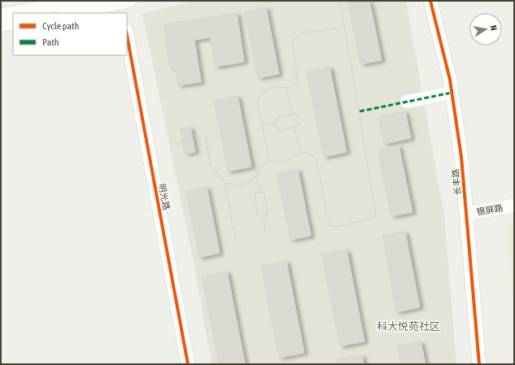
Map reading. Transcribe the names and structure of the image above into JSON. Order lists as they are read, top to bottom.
{
  "streets": {
    "street": ["长丰路", "明光路", "银屏路"]
  },
  "crossings": [
    ["长丰路", "银屏路"]
  ],
  "districts": ["科大悦苑社区"],
  "legend": ["Cycle path", "Path"],
  "north": "right"
}
